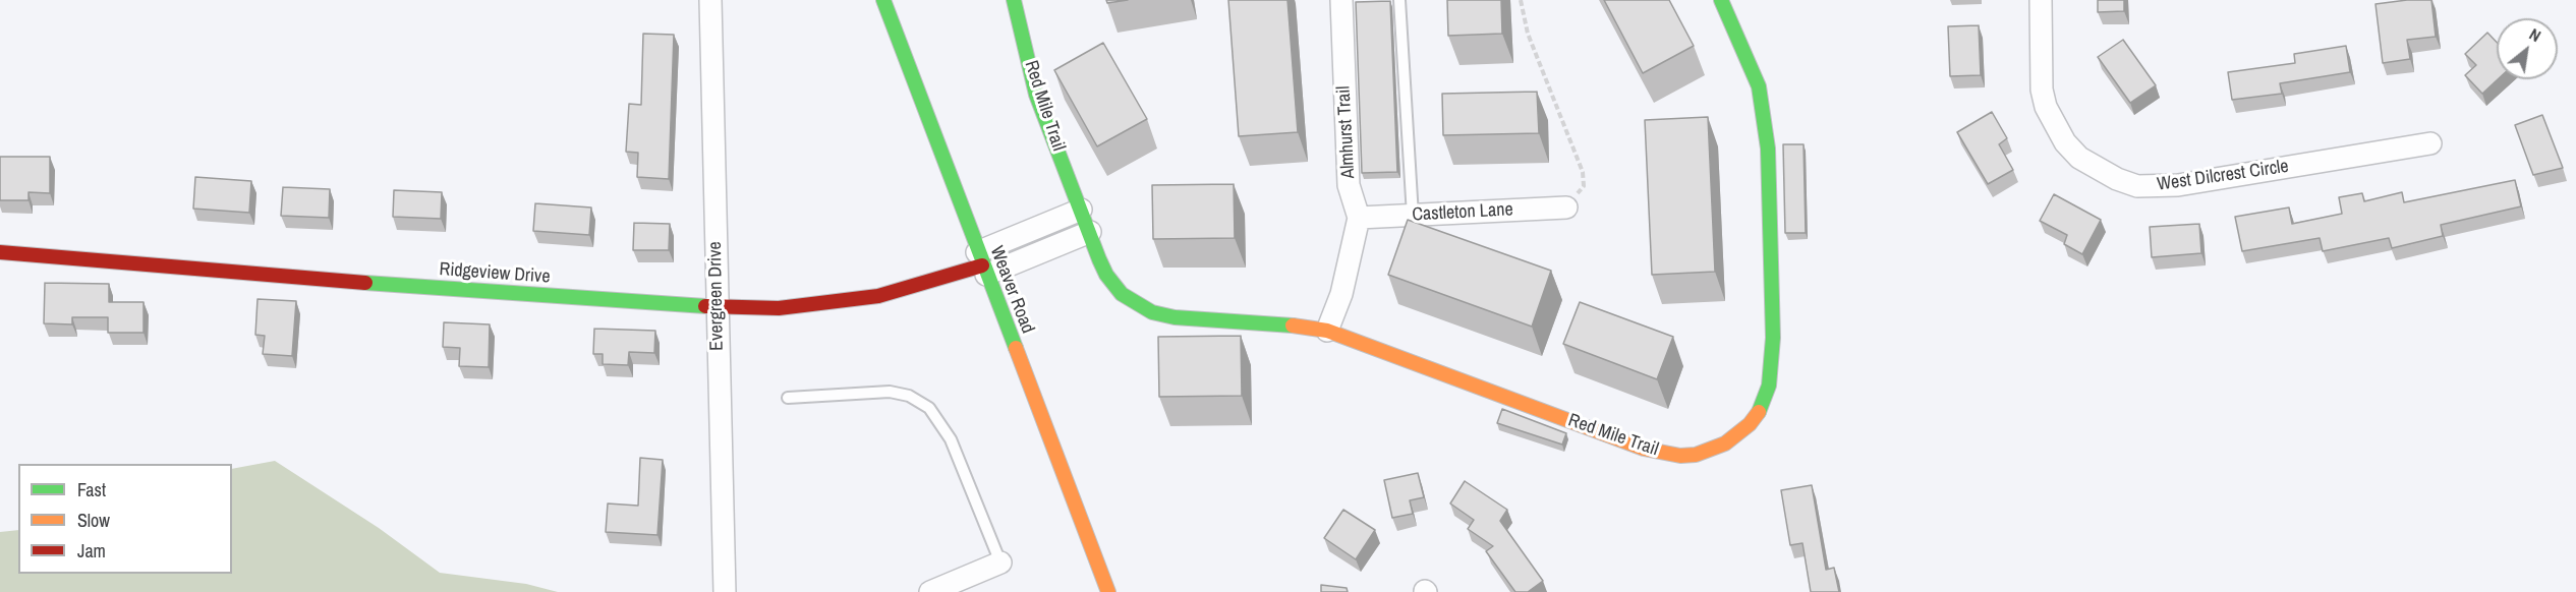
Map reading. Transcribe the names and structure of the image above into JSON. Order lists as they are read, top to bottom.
{
  "streets": {
    "street": [
      "Red Mile Trail",
      "Almhurst Trail",
      "West Dilcrest Circle",
      "Castleton Lane",
      "Ridgeview Drive",
      "Weaver Road",
      "Evergreen Drive"
    ]
  },
  "crossings": [
    ["Almhurst Trail", "Castleton Lane"],
    ["Ridgeview Drive", "Weaver Road"],
    ["Ridgeview Drive", "Evergreen Drive"]
  ],
  "legend": ["Fast", "Slow", "Jam"],
  "north": "top right"
}
